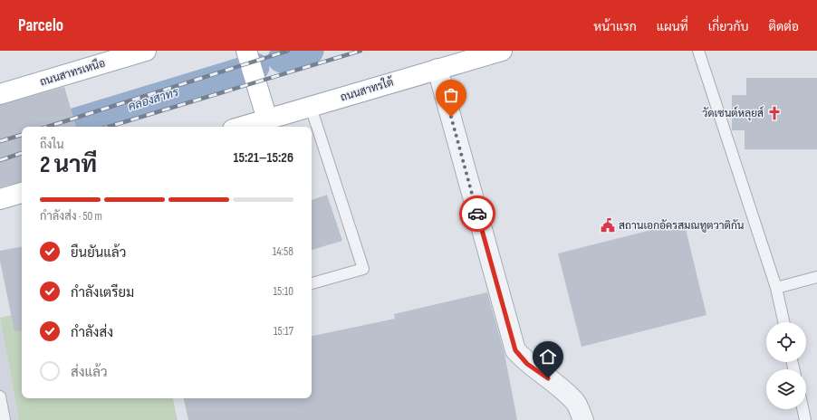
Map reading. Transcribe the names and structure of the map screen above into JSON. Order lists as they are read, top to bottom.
{
  "streets": {
    "main road": ["ถนนสาทรเหนือ", "ถนนสาทรใต้"]
  },
  "water": ["คลองสาทร"],
  "places": {
    "church": ["วัดเซนต์หลุยส์"],
    "public building": ["สถานเอกอัครสมณทูตวาติกัน"]
  },
  "page": {
    "header": "Parcelo",
    "nav": [
      "หน้าแรก",
      "แผนที่",
      "เกี่ยวกับ",
      "ติดต่อ"
    ],
    "heading": ["2 นาที", "ถึงใน", "15:21–15:26"],
    "bar": "กำลังส่ง · 50 m",
    "list": [
      ["ยืนยันแล้ว", "14:58"],
      ["กำลังเตรียม", "15:10"],
      ["กำลังส่ง", "15:17"],
      "ส่งแล้ว"
    ]
  }
}
